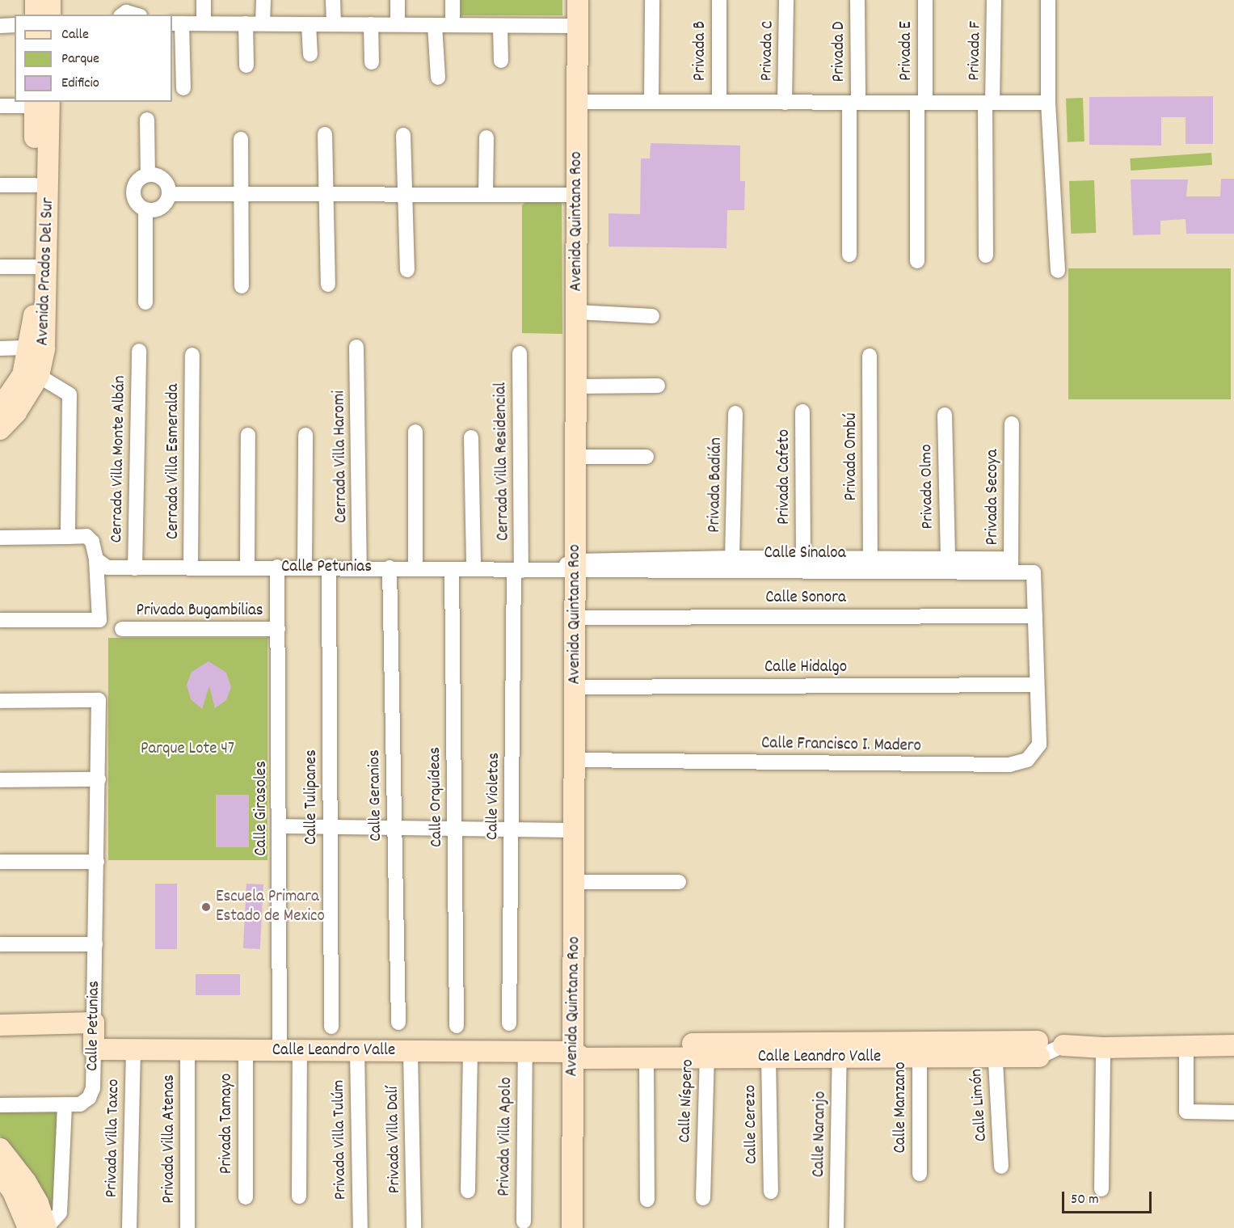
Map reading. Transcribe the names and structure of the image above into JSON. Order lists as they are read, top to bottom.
{
  "streets": {
    "main road": [
      "Avenida Quintana Roo",
      "Avenida Prados Del Sur",
      "Calle Petunias",
      "Calle Leandro Valle"
    ],
    "street": [
      "Privada B",
      "Privada C",
      "Privada E",
      "Privada F",
      "Privada D",
      "Cerrada Villa Haromi",
      "Privada Ombú",
      "Cerrada Villa Monte Albán",
      "Cerrada Villa Esmeralda",
      "Cerrada Villa Residencial",
      "Privada Cafeto",
      "Privada Badián",
      "Privada Olmo",
      "Privada Secoya",
      "Calle Sinaloa",
      "Calle Sonora",
      "Privada Bugambilias",
      "Calle Hidalgo",
      "Calle Francisco I. Madero",
      "Calle Geranios",
      "Calle Violetas",
      "Calle Tulipanes",
      "Calle Orquídeas",
      "Calle Girasoles",
      "Calle Níspero",
      "Calle Limón",
      "Calle Manzano",
      "Privada Tamayo",
      "Calle Cerezo",
      "Calle Naranjo",
      "Privada Villa Apolo",
      "Privada Villa Taxco",
      "Privada Villa Atenas",
      "Privada Villa Tulúm",
      "Privada Villa Dalí"
    ]
  },
  "crossings": [
    ["Avenida Quintana Roo", "Calle Sinaloa"],
    ["Avenida Quintana Roo", "Calle Petunias"],
    ["Avenida Quintana Roo", "Calle Sonora"],
    ["Avenida Quintana Roo", "Calle Hidalgo"],
    ["Avenida Quintana Roo", "Calle Francisco I. Madero"],
    ["Avenida Quintana Roo", "Calle Leandro Valle"],
    ["Cerrada Villa Haromi", "Calle Petunias"],
    ["Privada Ombú", "Calle Sinaloa"],
    ["Cerrada Villa Monte Albán", "Calle Petunias"],
    ["Cerrada Villa Esmeralda", "Calle Petunias"],
    ["Cerrada Villa Residencial", "Calle Petunias"],
    ["Cerrada Villa Residencial", "Calle Violetas"],
    ["Privada Cafeto", "Calle Sinaloa"],
    ["Privada Badián", "Calle Sinaloa"],
    ["Privada Olmo", "Calle Sinaloa"],
    ["Privada Secoya", "Calle Sinaloa"],
    ["Calle Sinaloa", "Calle Petunias"],
    ["Calle Sinaloa", "Calle Francisco I. Madero"],
    ["Calle Petunias", "Calle Geranios"],
    ["Calle Petunias", "Calle Violetas"],
    ["Calle Petunias", "Calle Tulipanes"],
    ["Calle Petunias", "Calle Orquídeas"],
    ["Calle Petunias", "Calle Girasoles"],
    ["Calle Petunias", "Calle Leandro Valle"],
    ["Calle Sonora", "Calle Francisco I. Madero"],
    ["Privada Bugambilias", "Calle Girasoles"],
    ["Calle Hidalgo", "Calle Francisco I. Madero"],
    ["Calle Girasoles", "Calle Leandro Valle"],
    ["Calle Leandro Valle", "Calle Níspero"],
    ["Calle Leandro Valle", "Calle Limón"],
    ["Calle Leandro Valle", "Calle Manzano"],
    ["Calle Leandro Valle", "Privada Tamayo"],
    ["Calle Leandro Valle", "Calle Cerezo"],
    ["Calle Leandro Valle", "Calle Naranjo"],
    ["Calle Leandro Valle", "Privada Villa Apolo"],
    ["Calle Leandro Valle", "Privada Villa Taxco"],
    ["Calle Leandro Valle", "Privada Villa Atenas"],
    ["Calle Leandro Valle", "Privada Villa Tulúm"],
    ["Calle Leandro Valle", "Privada Villa Dalí"]
  ],
  "parks": ["Parque Lote 47"],
  "places": ["Escuela Primara Estado de Mexico"],
  "legend": ["Calle", "Parque", "Edificio"],
  "scale_bar": "50 m"
}
